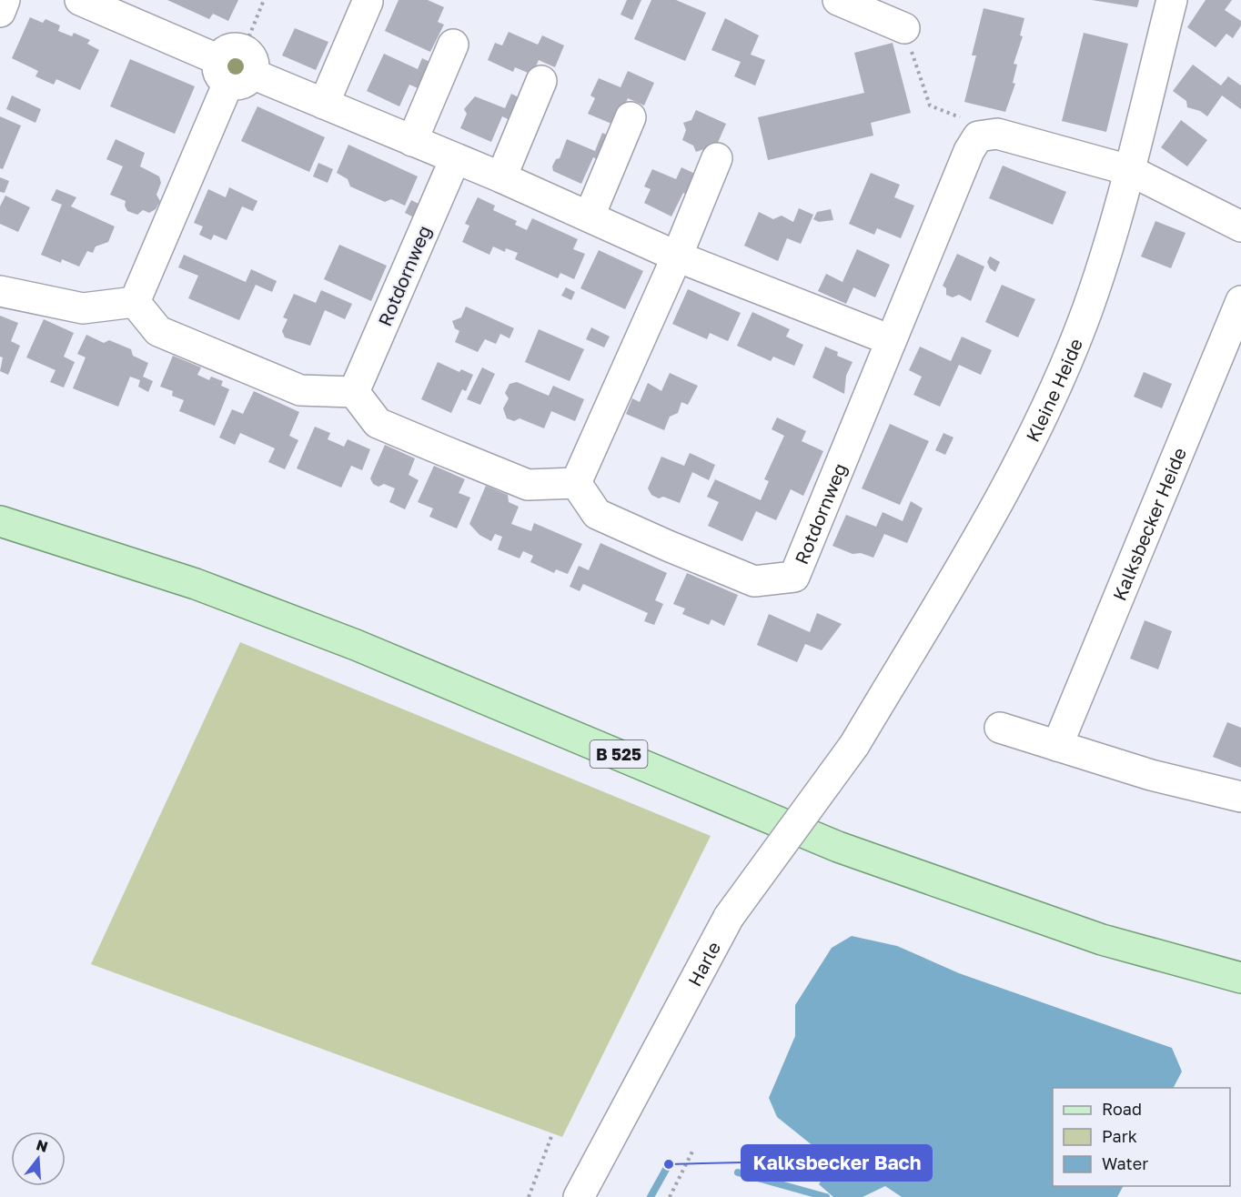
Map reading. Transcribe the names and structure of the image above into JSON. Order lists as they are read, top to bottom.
{
  "streets": {
    "main road": ["B 525"],
    "street": [
      "Rotdornweg",
      "Kleine Heide",
      "Kalksbecker Heide",
      "Harle"
    ]
  },
  "crossings": [
    ["Kleine Heide", "Harle"]
  ],
  "places": ["Kalksbecker Bach"],
  "legend": ["Road", "Park", "Water"],
  "north": "top"
}
